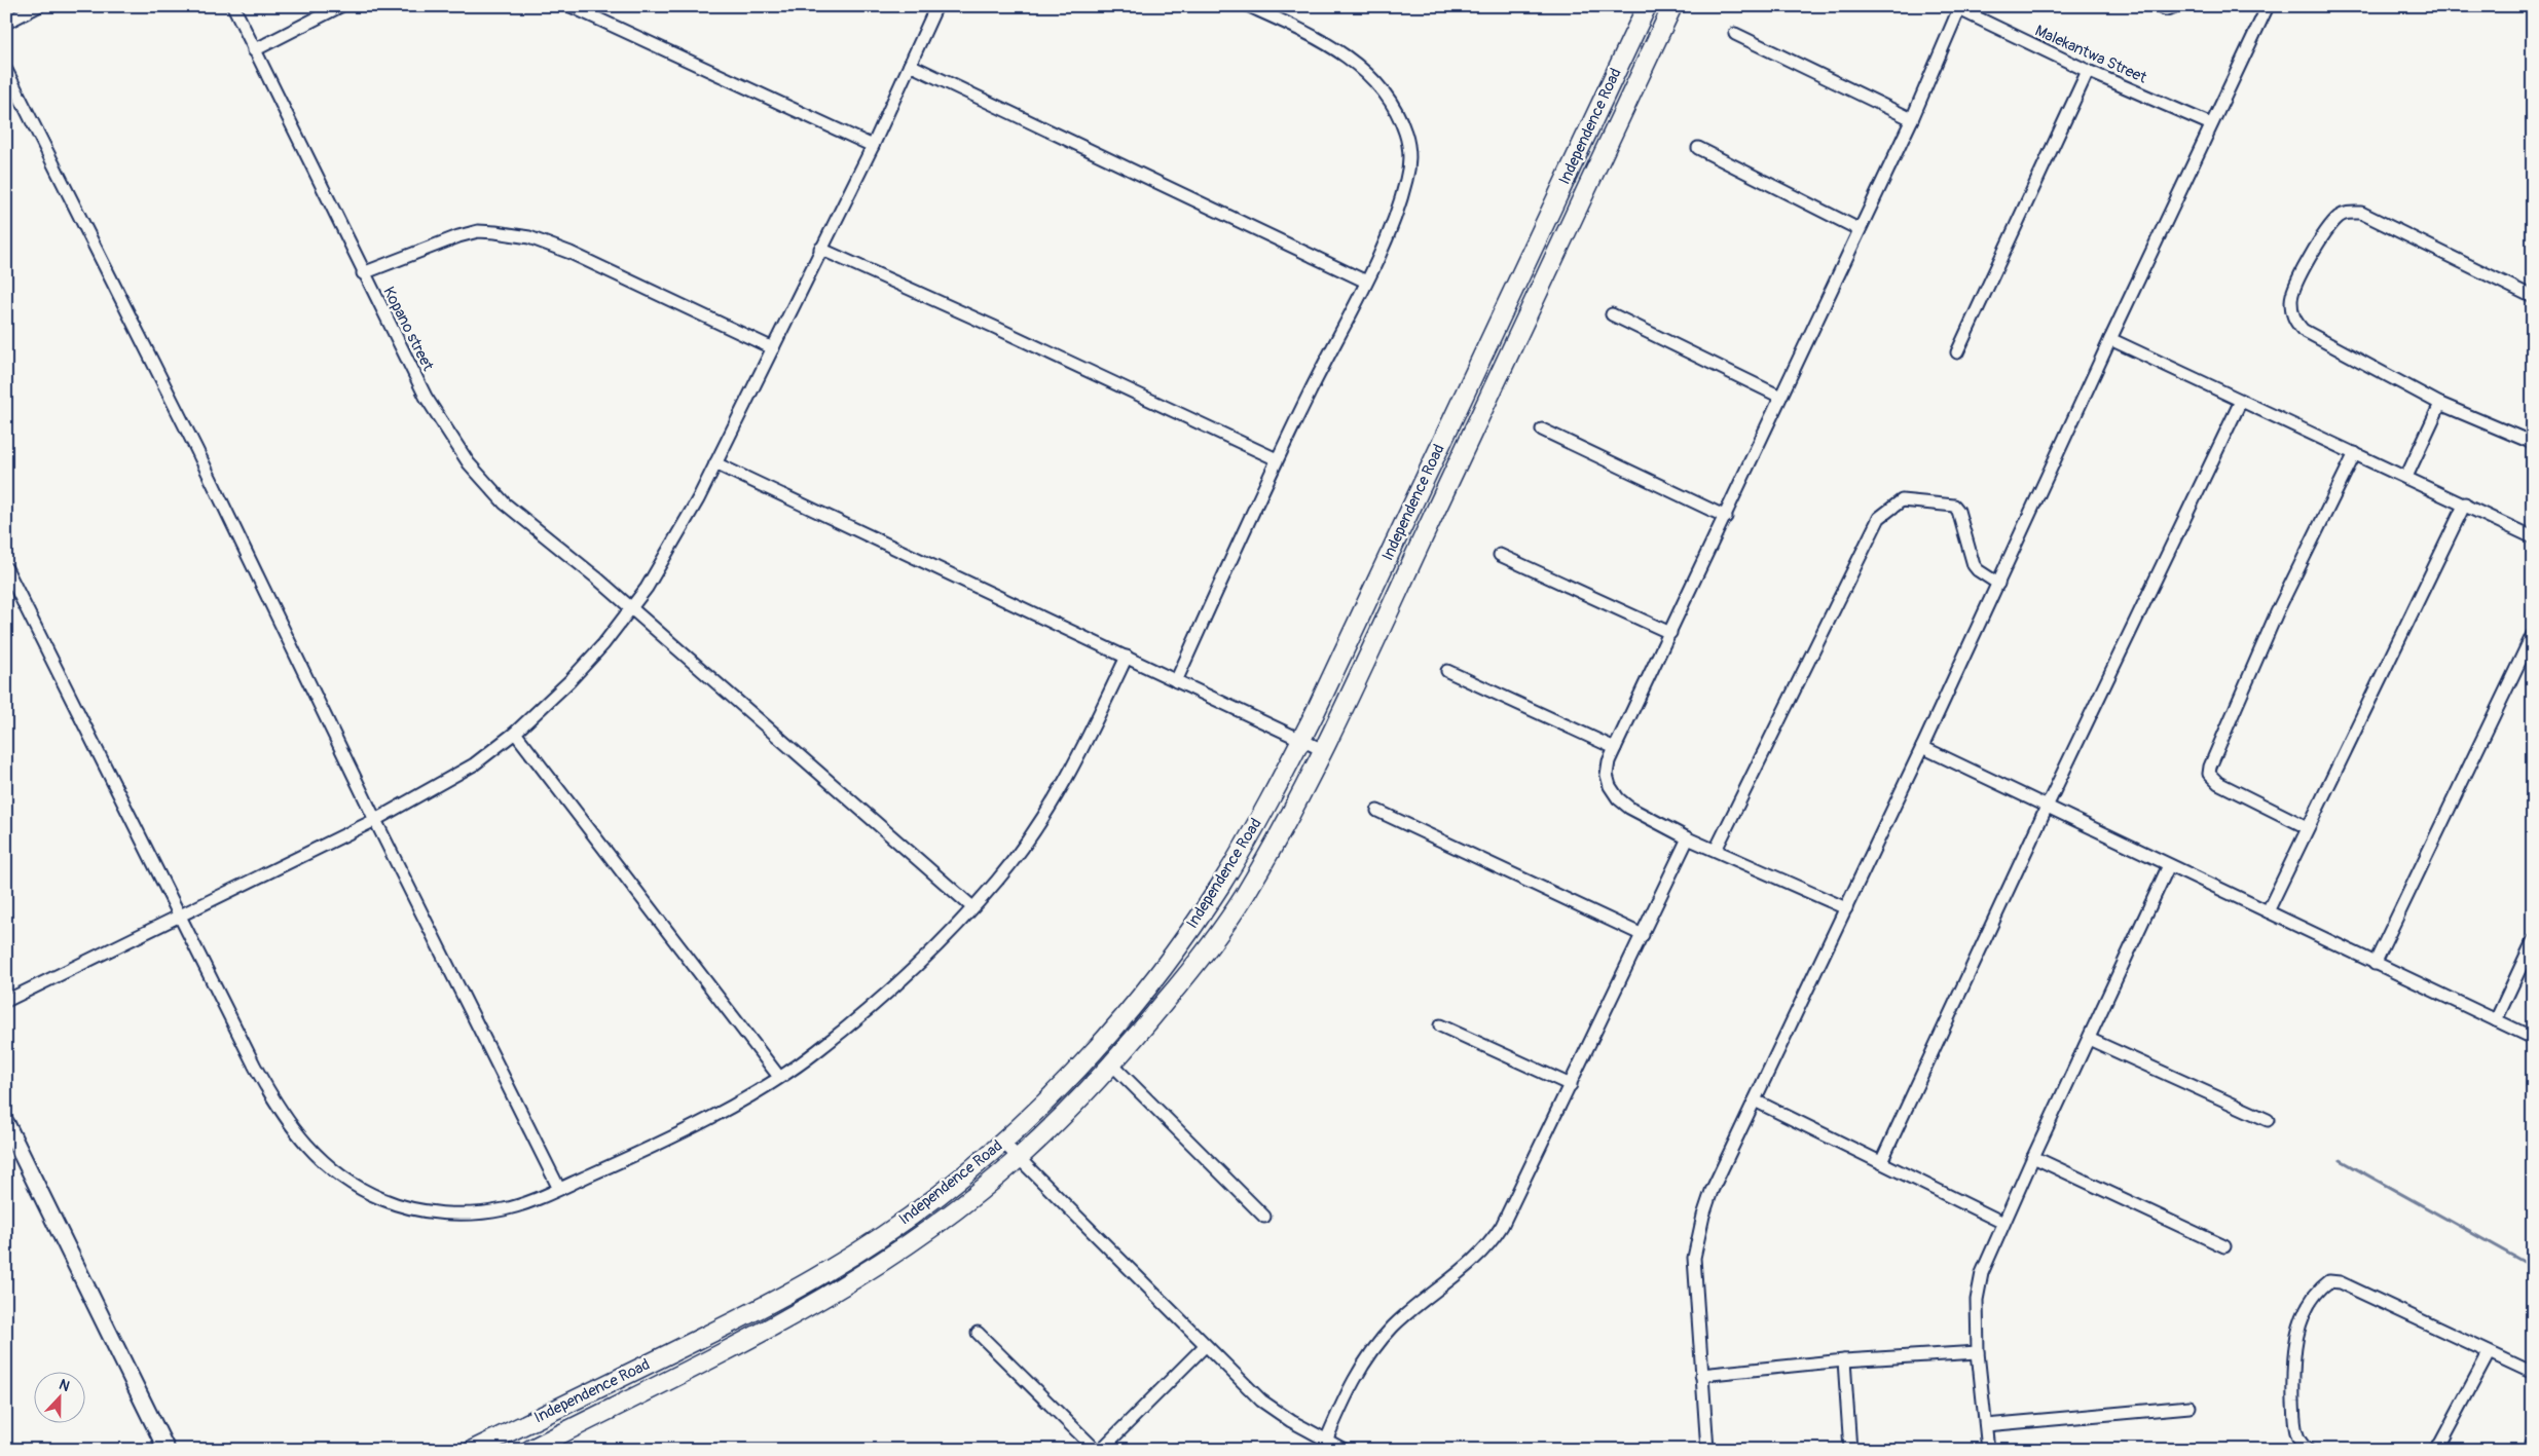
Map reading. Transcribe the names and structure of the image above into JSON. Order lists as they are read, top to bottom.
{
  "streets": {
    "main road": ["Independence Road"],
    "street": ["Malekantwa Street", "Kopano street"]
  },
  "north": "top"
}
